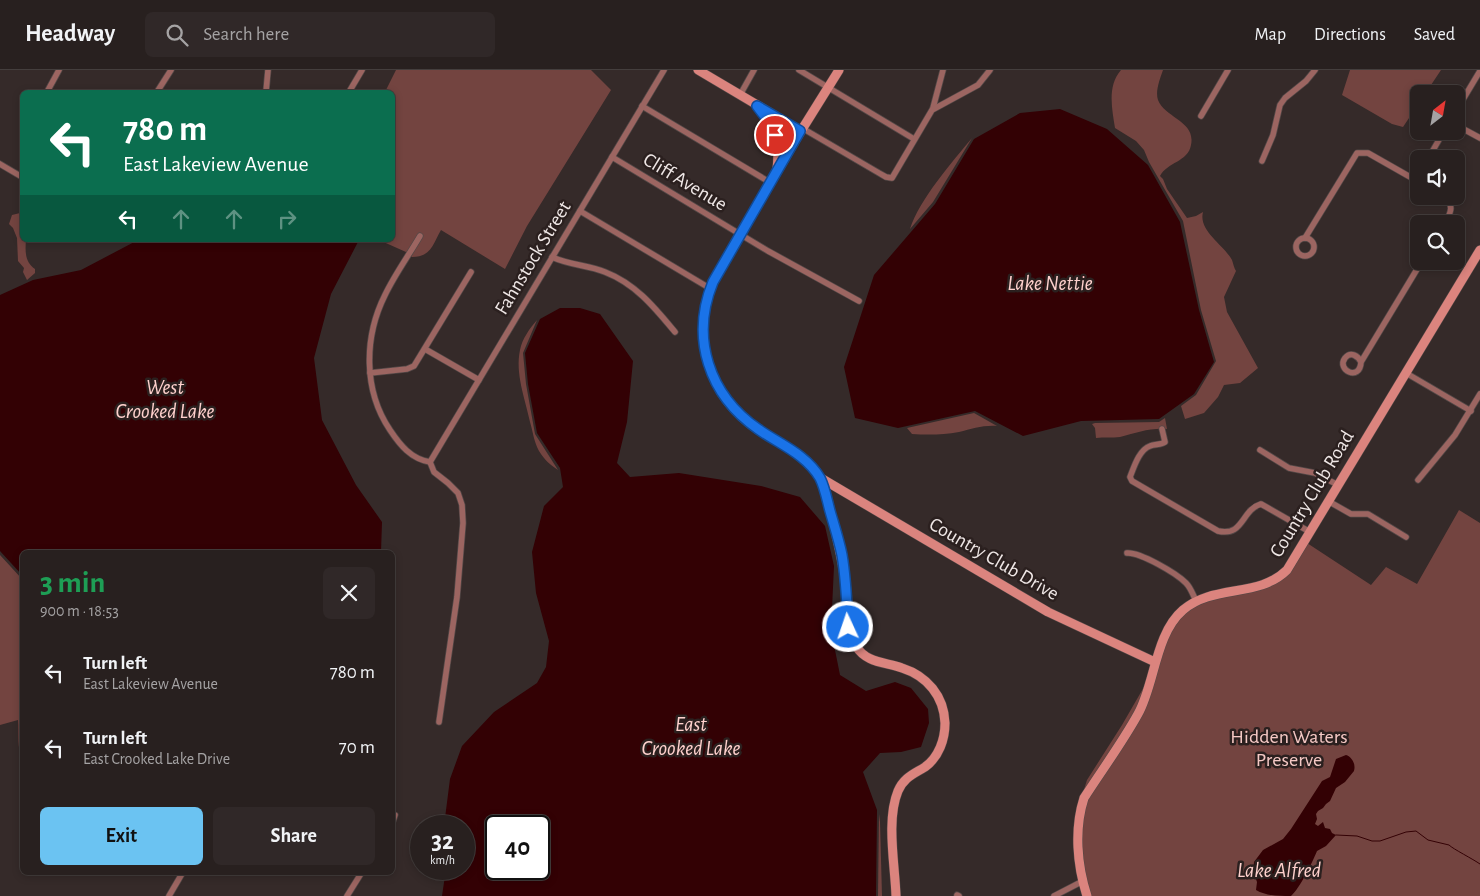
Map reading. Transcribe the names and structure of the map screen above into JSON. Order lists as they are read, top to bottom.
{
  "streets": {
    "street": [
      "Cliff Avenue",
      "Fahnstock Street",
      "Country Club Road",
      "Country Club Drive"
    ]
  },
  "crossings": [
    ["Cliff Avenue", "Fahnstock Street"],
    ["Country Club Road", "Country Club Drive"]
  ],
  "water": [
    "Lake Nettie",
    "West Crooked Lake",
    "East Crooked Lake",
    "Lake Alfred"
  ],
  "parks": ["Hidden Waters Preserve"],
  "north": "top right",
  "page": {
    "header": "Headway",
    "search": "Search here",
    "nav": ["Map", "Directions", "Saved"],
    "turn": ["780 m", "East Lakeview Avenue"],
    "heading": ["3 min", "900 m · 18:53"],
    "list": [
      {
        "name": "Turn left",
        "note": "East Lakeview Avenue",
        "value": "780 m"
      },
      {
        "name": "Turn left",
        "note": "East Crooked Lake Drive",
        "value": "70 m"
      }
    ],
    "buttons": ["Exit", "Share"],
    "speed": "32 km/h",
    "limit": "40"
  }
}
